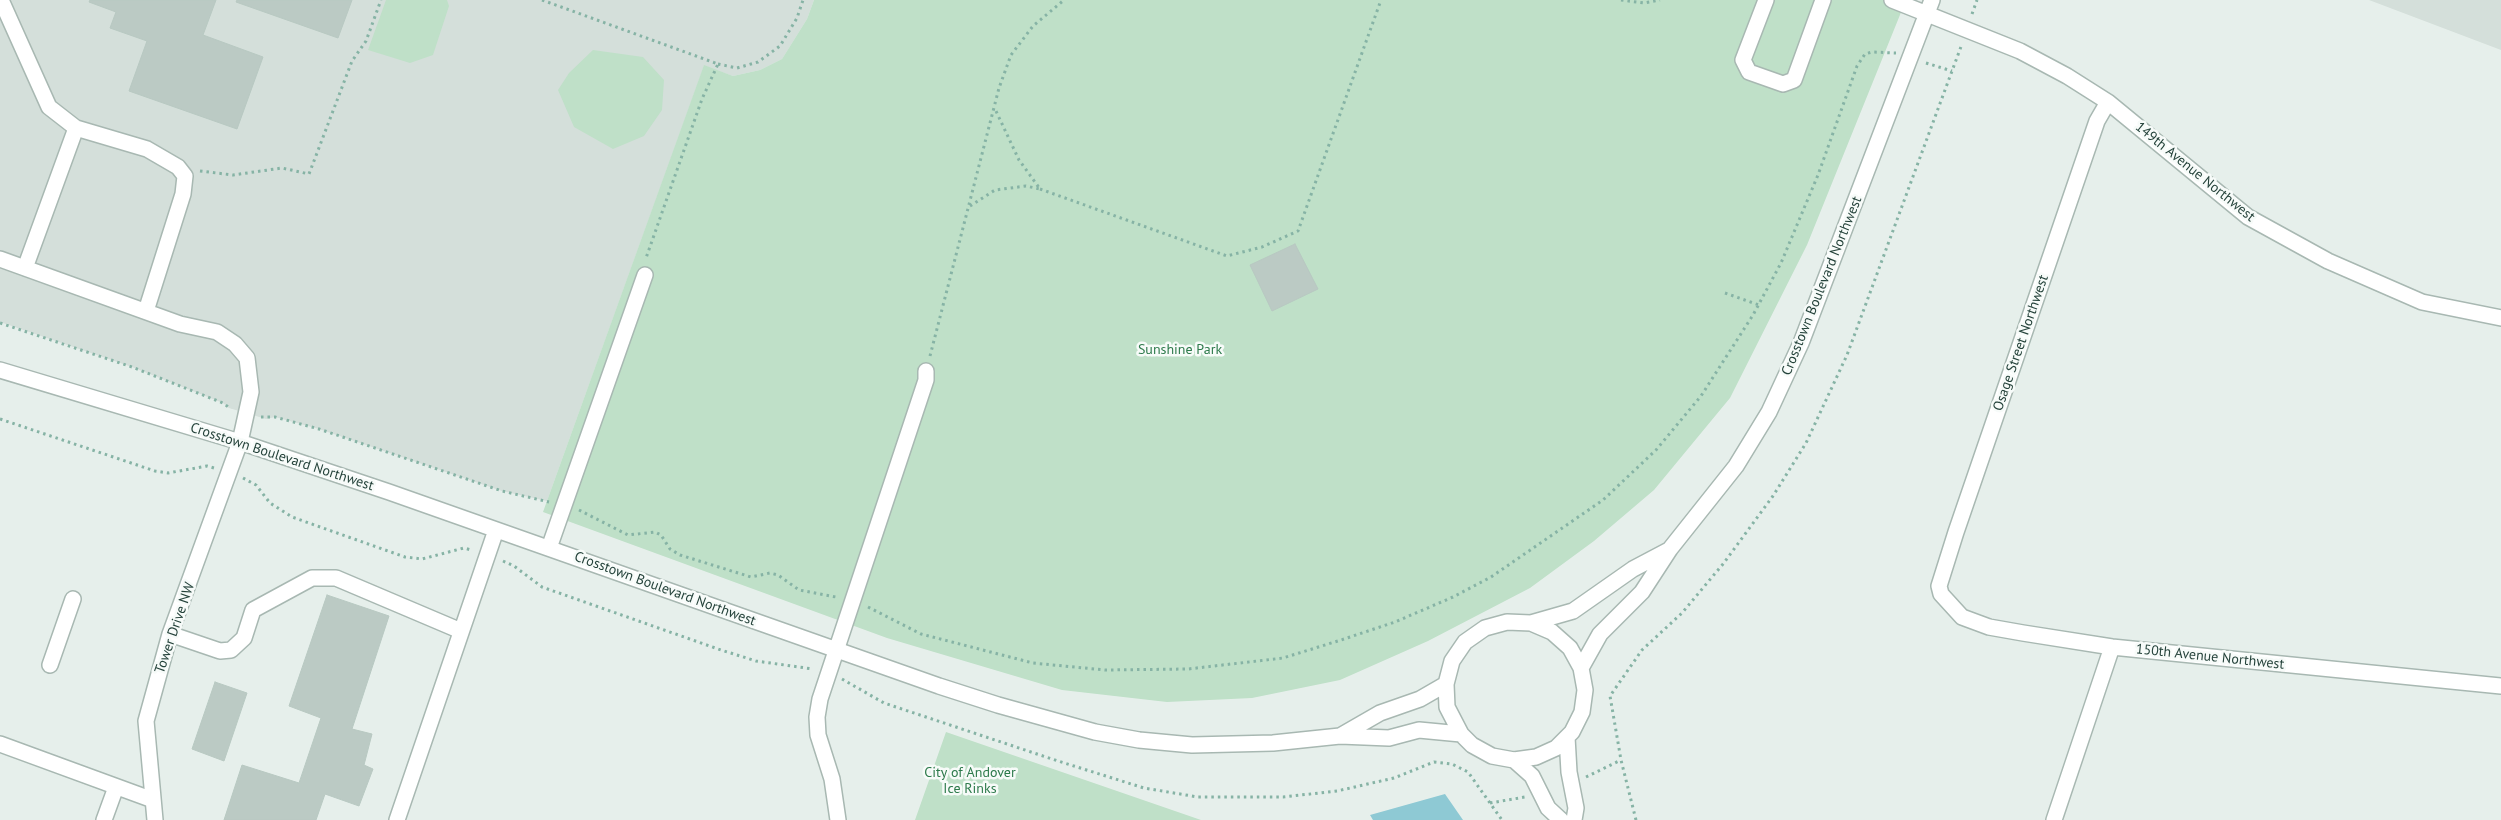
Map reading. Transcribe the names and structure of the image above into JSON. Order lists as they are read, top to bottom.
{
  "streets": {
    "street": [
      "149th Avenue Northwest",
      "Crosstown Boulevard Northwest",
      "Osage Street Northwest",
      "Tower Drive NW",
      "150th Avenue Northwest"
    ]
  },
  "crossings": [
    ["149th Avenue Northwest", "Crosstown Boulevard Northwest"],
    ["149th Avenue Northwest", "Osage Street Northwest"],
    ["Crosstown Boulevard Northwest", "Tower Drive NW"],
    ["Osage Street Northwest", "150th Avenue Northwest"]
  ],
  "parks": ["Sunshine Park", "City of Andover Ice Rinks"]
}
